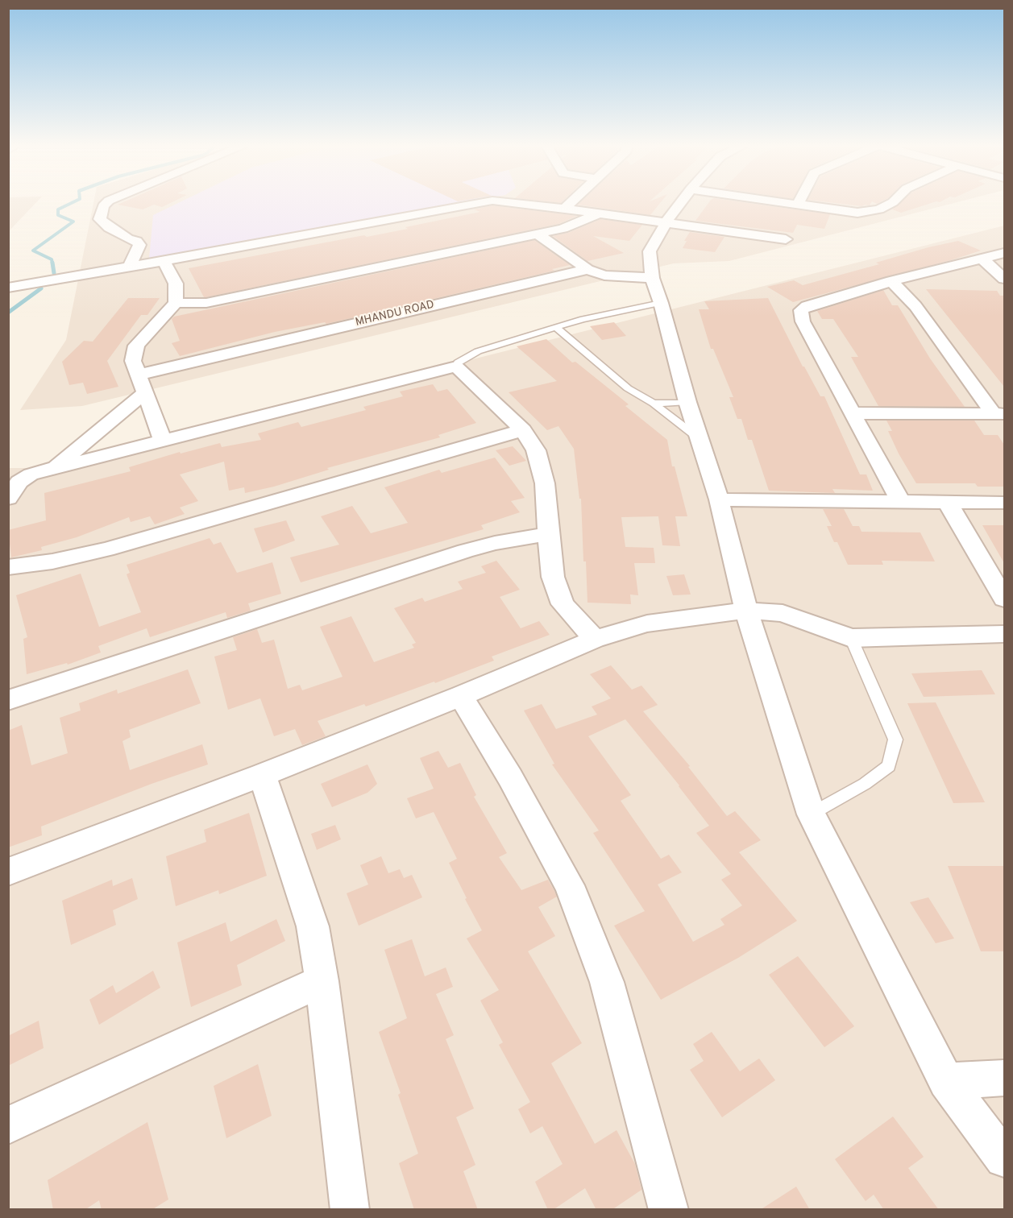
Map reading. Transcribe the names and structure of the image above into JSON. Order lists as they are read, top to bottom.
{
  "streets": {
    "street": ["MHANDU ROAD"]
  }
}
